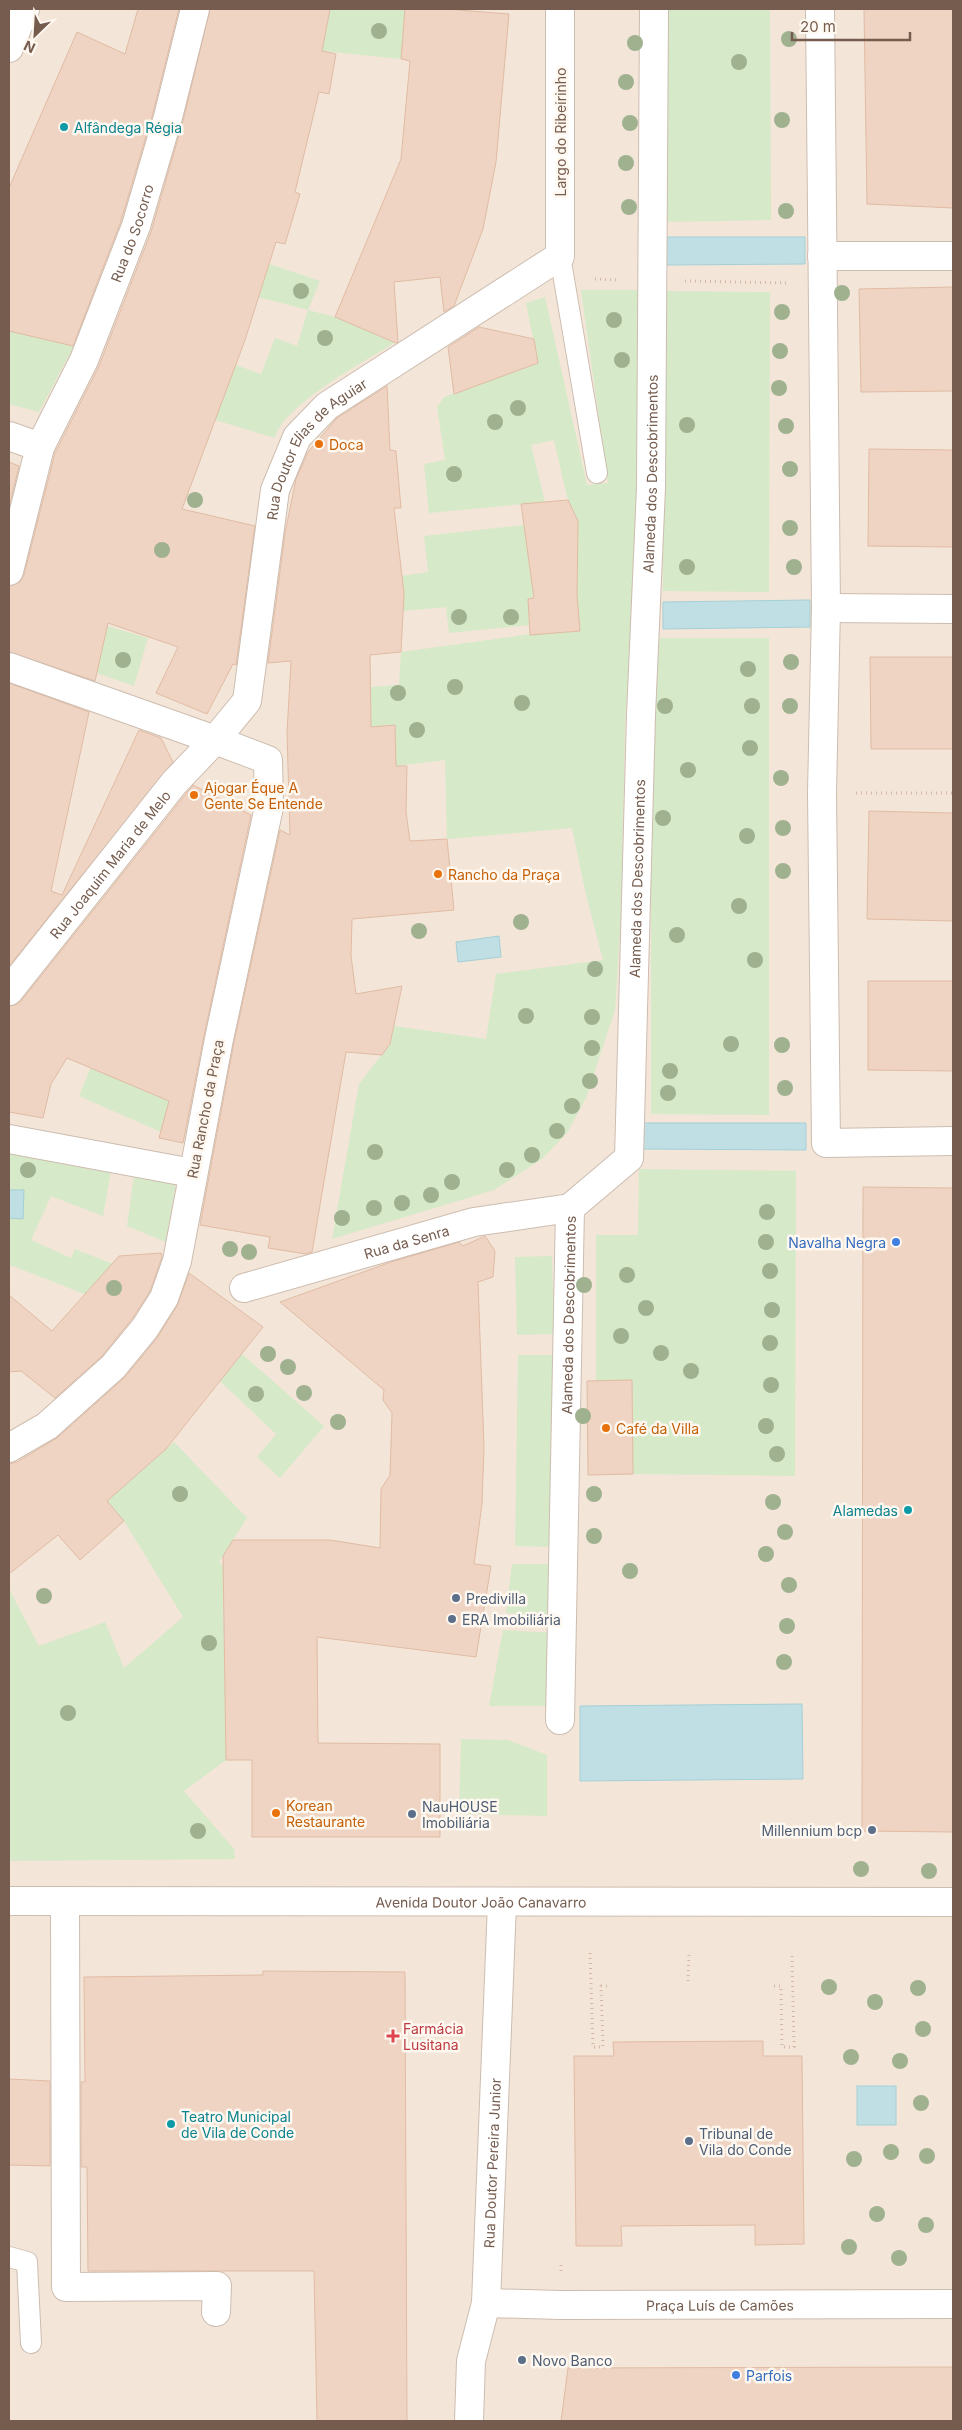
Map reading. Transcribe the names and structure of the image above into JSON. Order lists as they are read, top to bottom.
{
  "streets": {
    "street": [
      "Largo do Ribeirinho",
      "Rua do Socorro",
      "Rua Doutor Elias de Aguiar",
      "Alameda dos Descobrimentos",
      "Rua Joaquim Maria de Melo",
      "Rua Rancho da Praça",
      "Rua da Senra",
      "Avenida Doutor João Canavarro",
      "Rua Doutor Pereira Junior",
      "Praça Luís de Camões"
    ]
  },
  "crossings": [
    ["Largo do Ribeirinho", "Rua Doutor Elias de Aguiar"],
    ["Rua Doutor Elias de Aguiar", "Rua Joaquim Maria de Melo"],
    ["Rua Doutor Elias de Aguiar", "Rua Rancho da Praça"],
    ["Alameda dos Descobrimentos", "Rua da Senra"],
    ["Rua Joaquim Maria de Melo", "Rua Rancho da Praça"],
    ["Avenida Doutor João Canavarro", "Rua Doutor Pereira Junior"],
    ["Rua Doutor Pereira Junior", "Praça Luís de Camões"]
  ],
  "places": {
    "other": [
      "Alfândega Régia",
      "Doca",
      "Ajogar Éque A Gente Se Entende",
      "Rancho da Praça",
      "Navalha Negra",
      "Café da Villa",
      "Alamedas",
      "Predivilla",
      "ERA Imobiliária",
      "Korean Restaurante",
      "NauHOUSE Imobiliária",
      "Millennium bcp",
      "Teatro Municipal de Vila de Conde",
      "Tribunal de Vila do Conde",
      "Novo Banco",
      "Parfois"
    ],
    "health": ["Farmácia Lusitana"]
  },
  "scale_bar": "20 m",
  "north": "bottom left"
}
